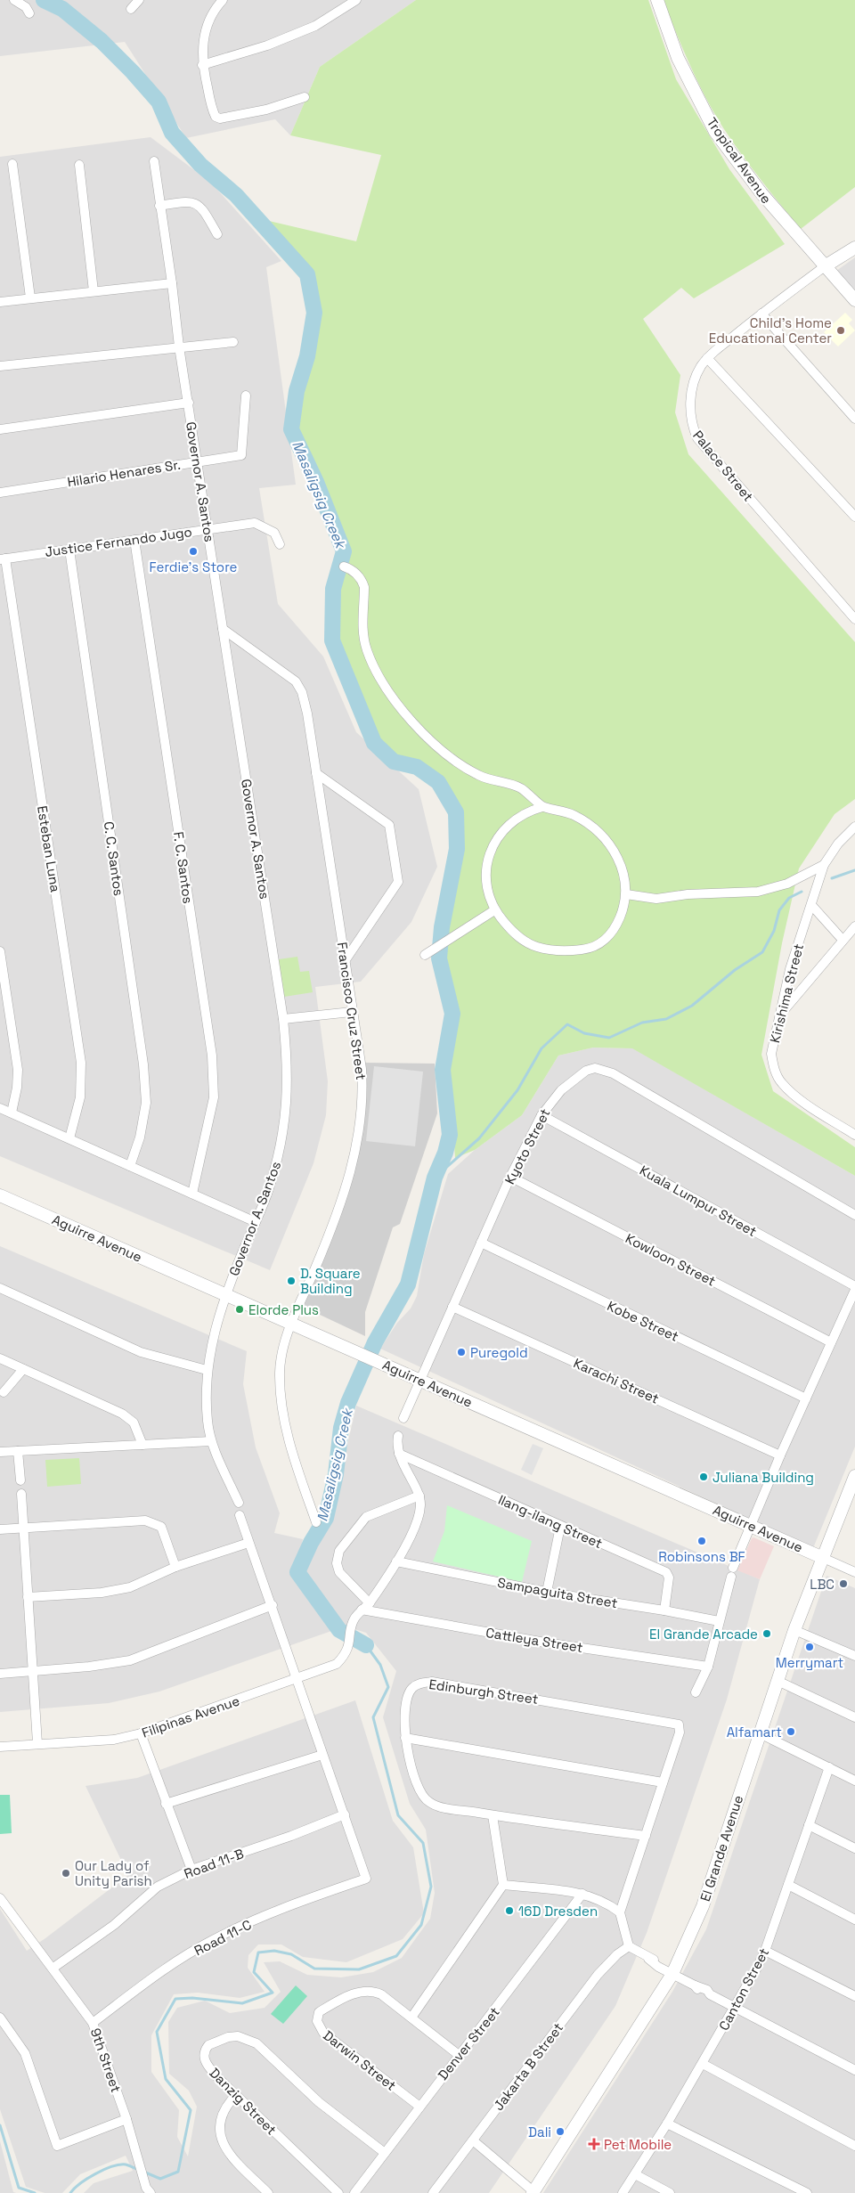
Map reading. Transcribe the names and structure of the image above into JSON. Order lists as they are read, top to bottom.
{
  "streets": {
    "street": [
      "Tropical Avenue",
      "Palace Street",
      "Hilario Henares Sr.",
      "Governor A. Santos",
      "Justice Fernando Jugo",
      "Esteban Luna",
      "C. C. Santos",
      "F. C. Santos",
      "Kirishima Street",
      "Francisco Cruz Street",
      "Kyoto Street",
      "Kuala Lumpur Street",
      "Aguirre Avenue",
      "Kowloon Street",
      "Kobe Street",
      "Karachi Street",
      "Ilang-ilang Street",
      "Sampaguita Street",
      "Cattleya Street",
      "Edinburgh Street",
      "Filipinas Avenue",
      "El Grande Avenue",
      "Road 11-B",
      "Road 11-C",
      "Canton Street",
      "Denver Street",
      "9th Street",
      "Darwin Street",
      "Jakarta B Street",
      "Danzig Street"
    ]
  },
  "crossings": [
    ["Tropical Avenue", "Palace Street"],
    ["Hilario Henares Sr.", "Governor A. Santos"],
    ["Governor A. Santos", "Justice Fernando Jugo"],
    ["Governor A. Santos", "Francisco Cruz Street"],
    ["Governor A. Santos", "Aguirre Avenue"],
    ["Justice Fernando Jugo", "Esteban Luna"],
    ["Justice Fernando Jugo", "C. C. Santos"],
    ["Justice Fernando Jugo", "F. C. Santos"],
    ["Francisco Cruz Street", "Aguirre Avenue"],
    ["Kyoto Street", "Kuala Lumpur Street"],
    ["Kyoto Street", "Aguirre Avenue"],
    ["Kyoto Street", "Kowloon Street"],
    ["Kyoto Street", "Kobe Street"],
    ["Kyoto Street", "Karachi Street"],
    ["Aguirre Avenue", "El Grande Avenue"],
    ["Ilang-ilang Street", "Sampaguita Street"],
    ["Cattleya Street", "Filipinas Avenue"],
    ["Road 11-B", "Road 11-C"],
    ["Road 11-B", "9th Street"],
    ["Road 11-C", "9th Street"],
    ["Denver Street", "Darwin Street"],
    ["Denver Street", "Danzig Street"]
  ],
  "water": ["Masaligsig Creek"],
  "places": {
    "other": [
      "Child's Home Educational Center",
      "Ferdie's Store",
      "D. Square Building",
      "Elorde Plus",
      "Puregold",
      "Juliana Building",
      "Robinsons BF",
      "LBC",
      "El Grande Arcade",
      "Merrymart",
      "Alfamart",
      "Our Lady of Unity Parish",
      "16D Dresden",
      "Dali"
    ],
    "health": ["Pet Mobile"]
  }
}
